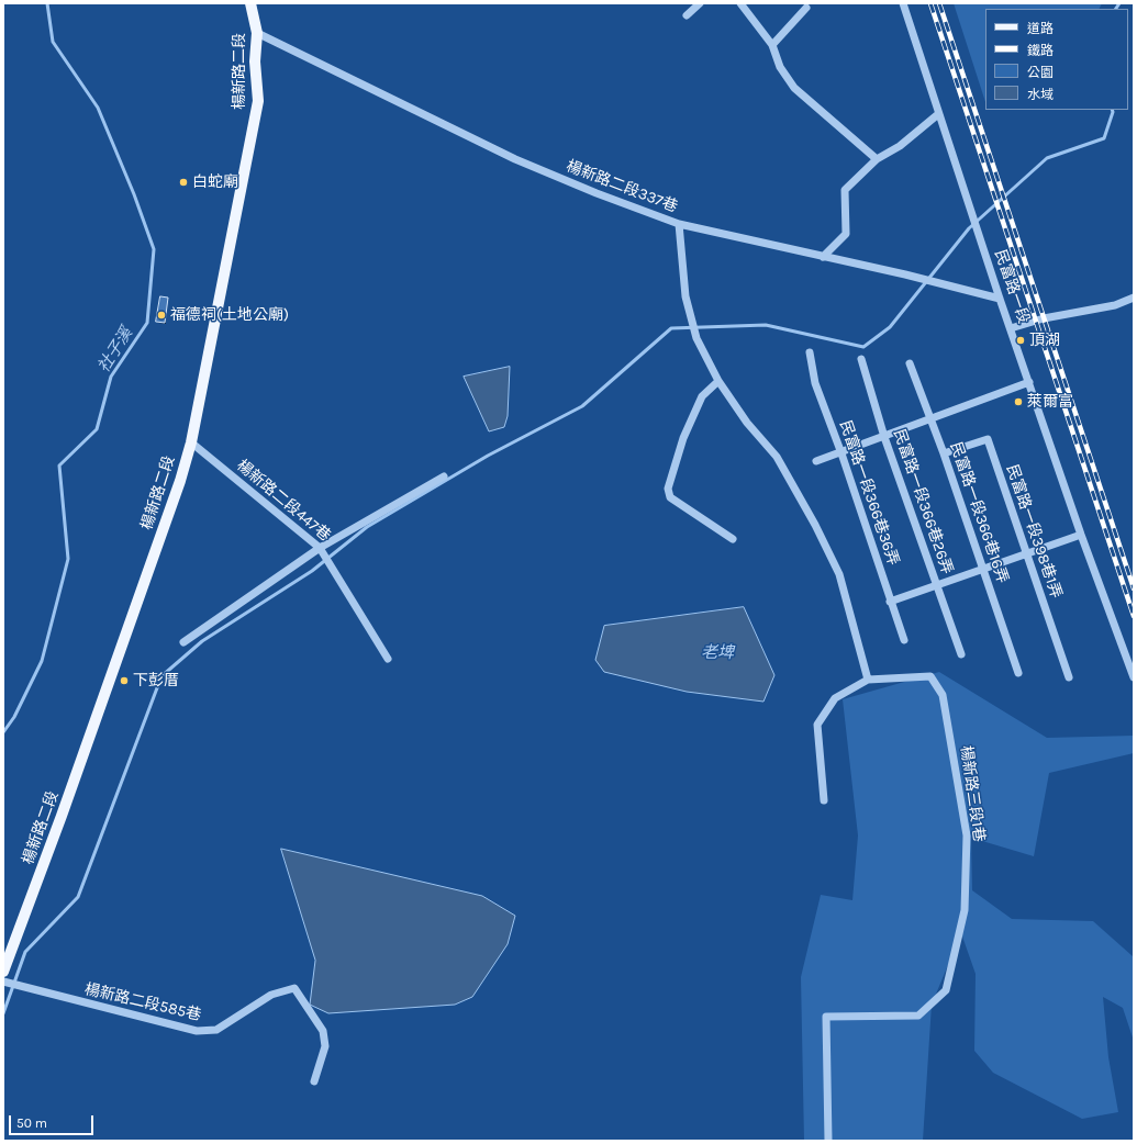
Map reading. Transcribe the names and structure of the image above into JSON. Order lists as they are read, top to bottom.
{
  "streets": {
    "main road": ["楊新路二段"],
    "street": [
      "楊新路二段337巷",
      "民富路一段",
      "民富路一段366巷36弄",
      "楊新路二段447巷",
      "民富路一段366巷26弄",
      "民富路一段366巷16弄",
      "民富路一段398巷1弄",
      "楊新路三段1巷",
      "楊新路二段585巷"
    ]
  },
  "crossings": [
    ["楊新路二段", "楊新路二段337巷"],
    ["楊新路二段", "楊新路二段447巷"],
    ["楊新路二段337巷", "民富路一段"],
    ["民富路一段366巷16弄", "民富路一段398巷1弄"]
  ],
  "water": ["社子溪", "老埤"],
  "places": [
    "白蛇廟",
    "福德祠(土地公廟)",
    "頂湖",
    "萊爾富",
    "下彭厝"
  ],
  "legend": [
    "道路",
    "鐵路",
    "公園",
    "水域"
  ],
  "scale_bar": "50 m"
}
